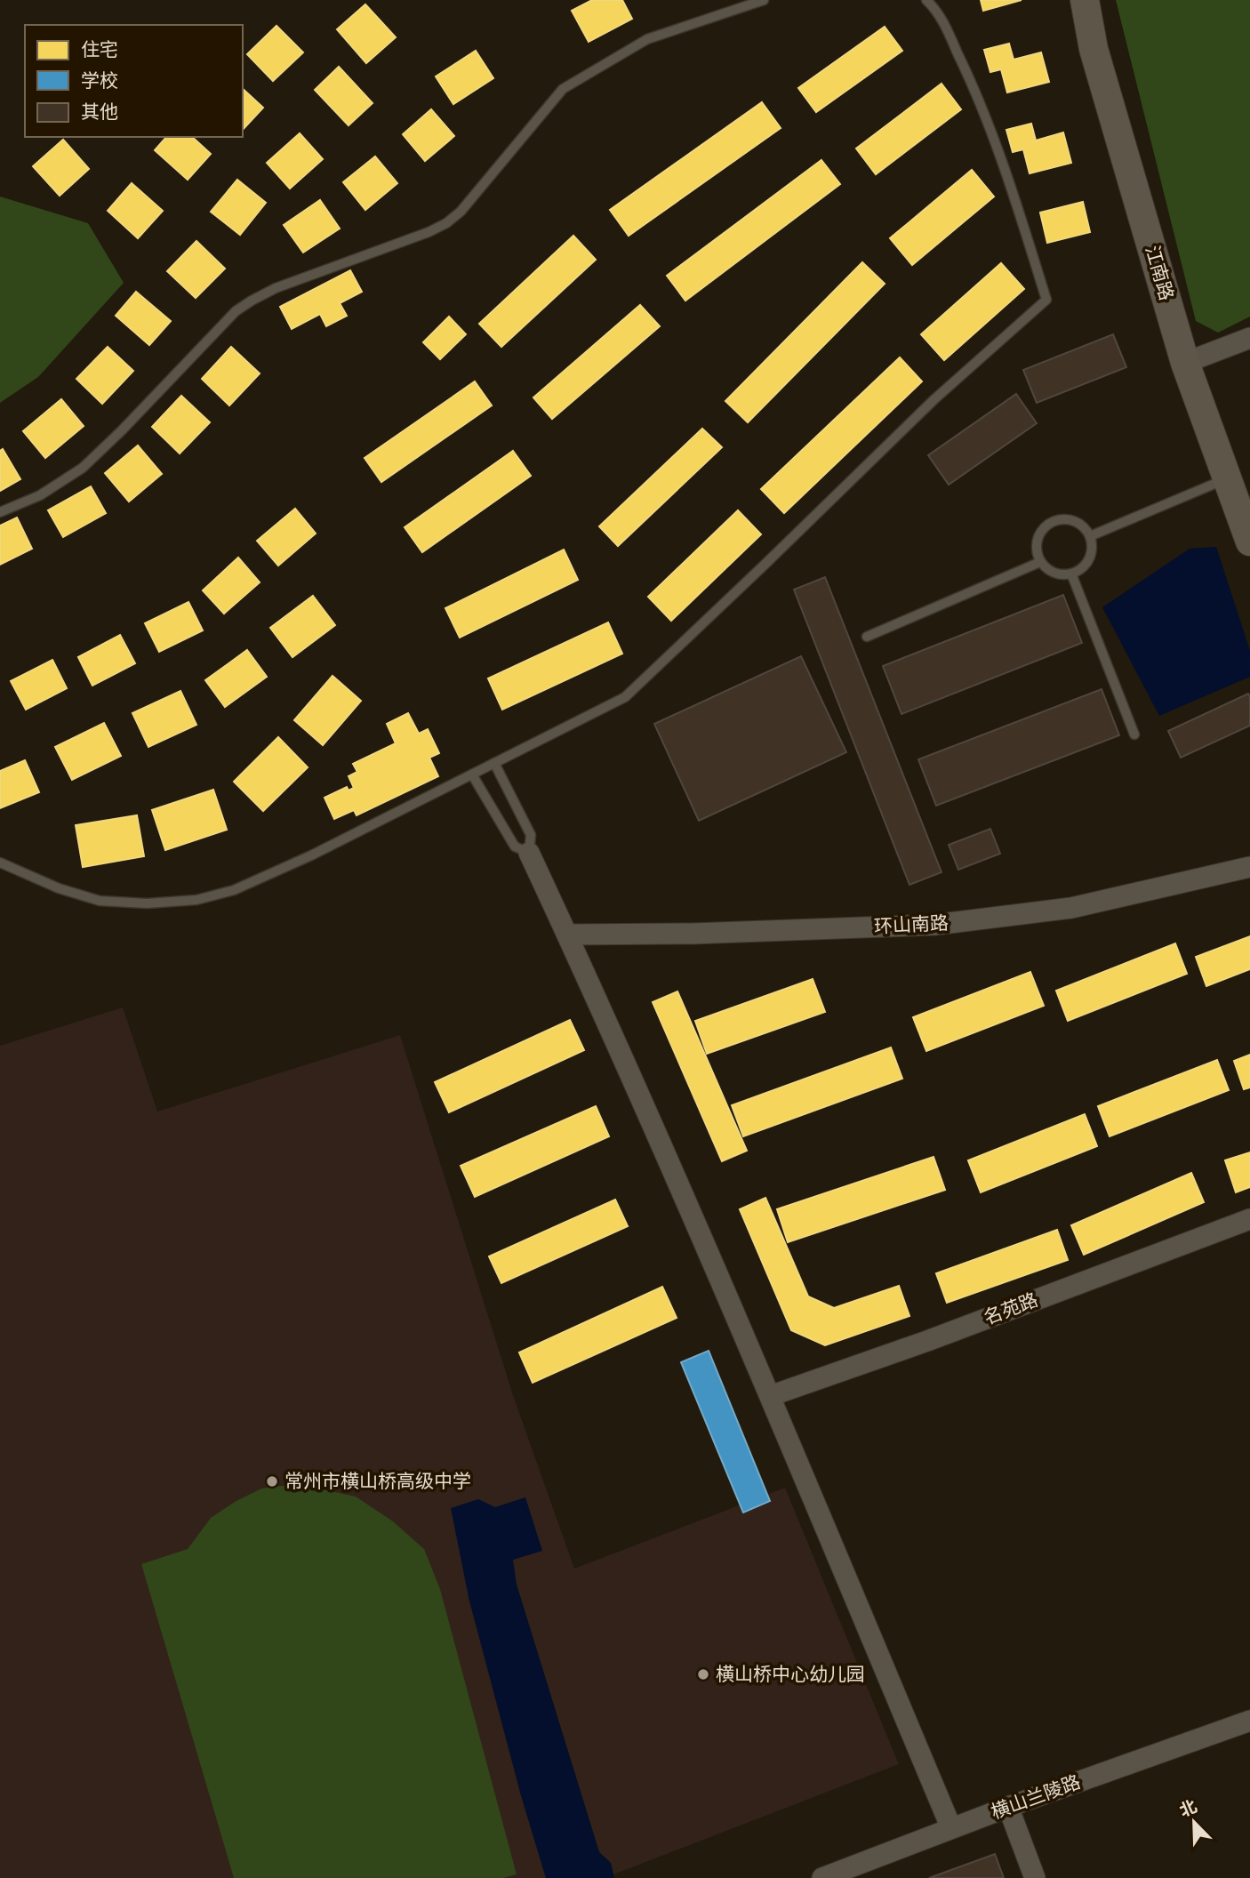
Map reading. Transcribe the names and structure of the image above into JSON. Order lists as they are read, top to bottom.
{
  "streets": {
    "main road": ["江南路"],
    "street": ["环山南路", "名苑路", "横山兰陵路"]
  },
  "places": ["常州市横山桥高级中学", "横山桥中心幼儿园"],
  "legend": ["住宅", "学校", "其他"],
  "north": "top left"
}
